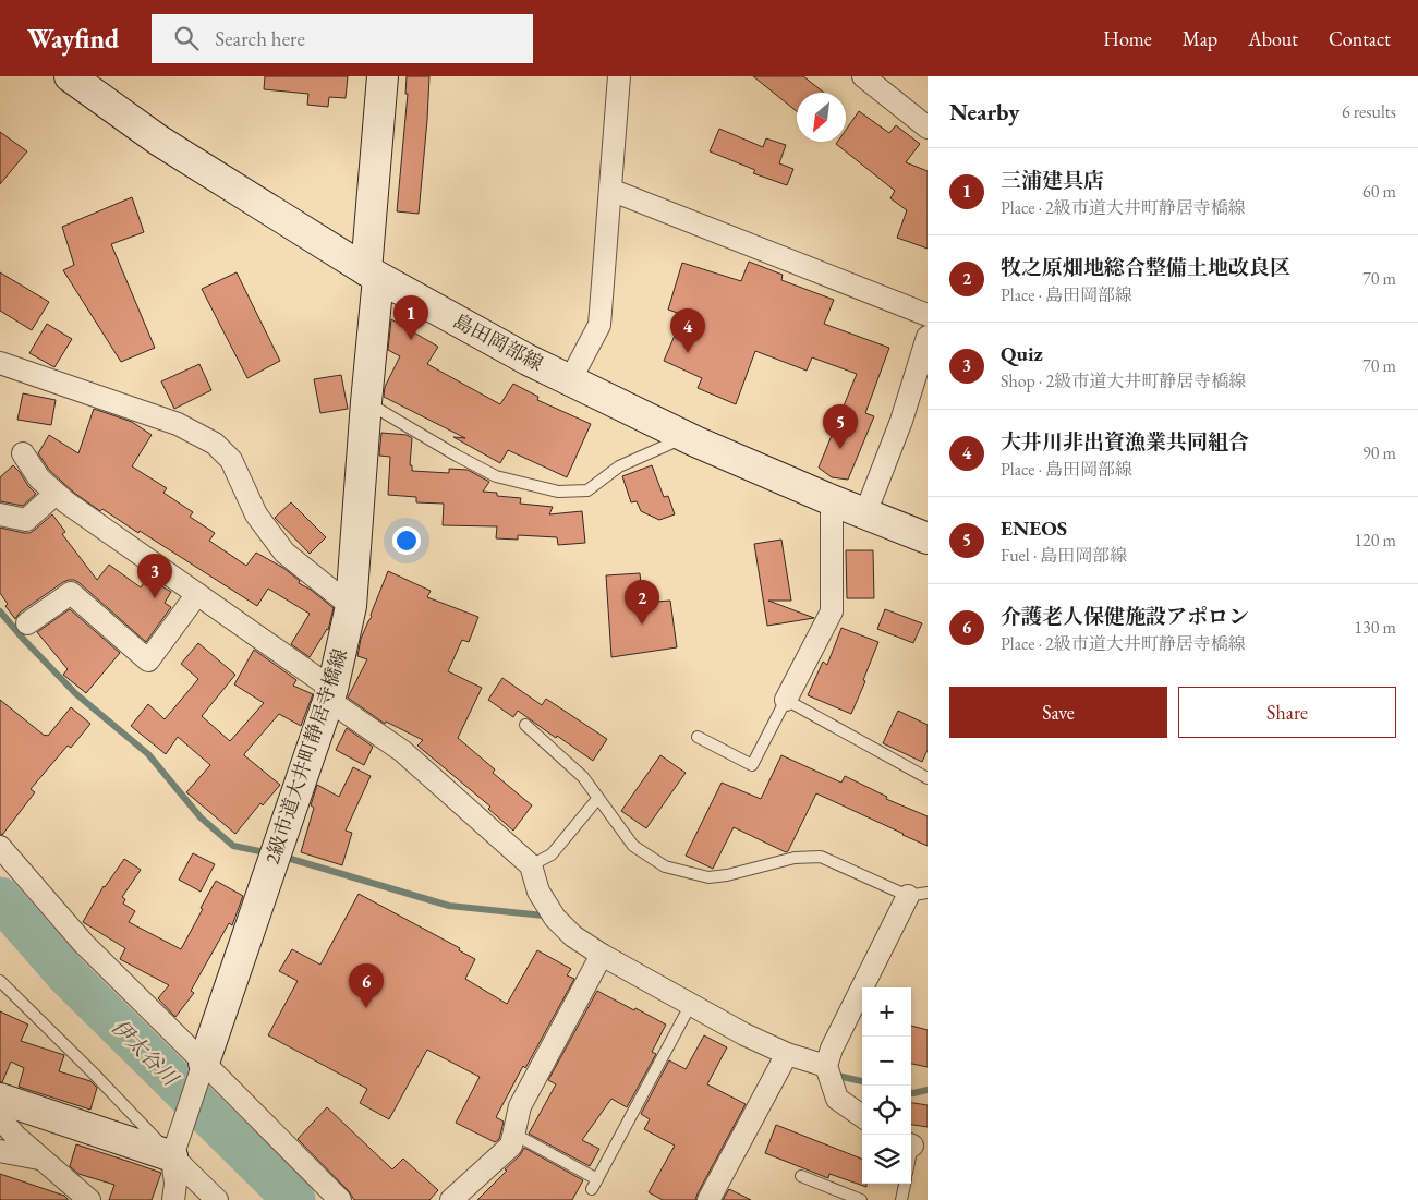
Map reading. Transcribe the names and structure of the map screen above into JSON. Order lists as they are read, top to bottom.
{
  "streets": {
    "street": ["島田岡部線", "2級市道大井町静居寺橋線"]
  },
  "crossings": [
    ["島田岡部線", "2級市道大井町静居寺橋線"]
  ],
  "water": ["伊太谷川"],
  "north": "bottom left",
  "page": {
    "header": "Wayfind",
    "search": "Search here",
    "nav": [
      "Home",
      "Map",
      "About",
      "Contact"
    ],
    "heading": ["Nearby", "6 results"],
    "list": [
      {
        "mark": "1",
        "name": "三浦建具店",
        "note": "Place · 2級市道大井町静居寺橋線",
        "value": "60 m"
      },
      {
        "mark": "2",
        "name": "牧之原畑地総合整備土地改良区",
        "note": "Place · 島田岡部線",
        "value": "70 m"
      },
      {
        "mark": "3",
        "name": "Quiz",
        "note": "Shop · 2級市道大井町静居寺橋線",
        "value": "70 m"
      },
      {
        "mark": "4",
        "name": "大井川非出資漁業共同組合",
        "note": "Place · 島田岡部線",
        "value": "90 m"
      },
      {
        "mark": "5",
        "name": "ENEOS",
        "note": "Fuel · 島田岡部線",
        "value": "120 m"
      },
      {
        "mark": "6",
        "name": "介護老人保健施設アポロン",
        "note": "Place · 2級市道大井町静居寺橋線",
        "value": "130 m"
      }
    ],
    "pins": [
      "1",
      "4",
      "5",
      "3",
      "2",
      "6"
    ],
    "buttons": ["Save", "Share"],
    "map_buttons": ["+", "−"]
  }
}
